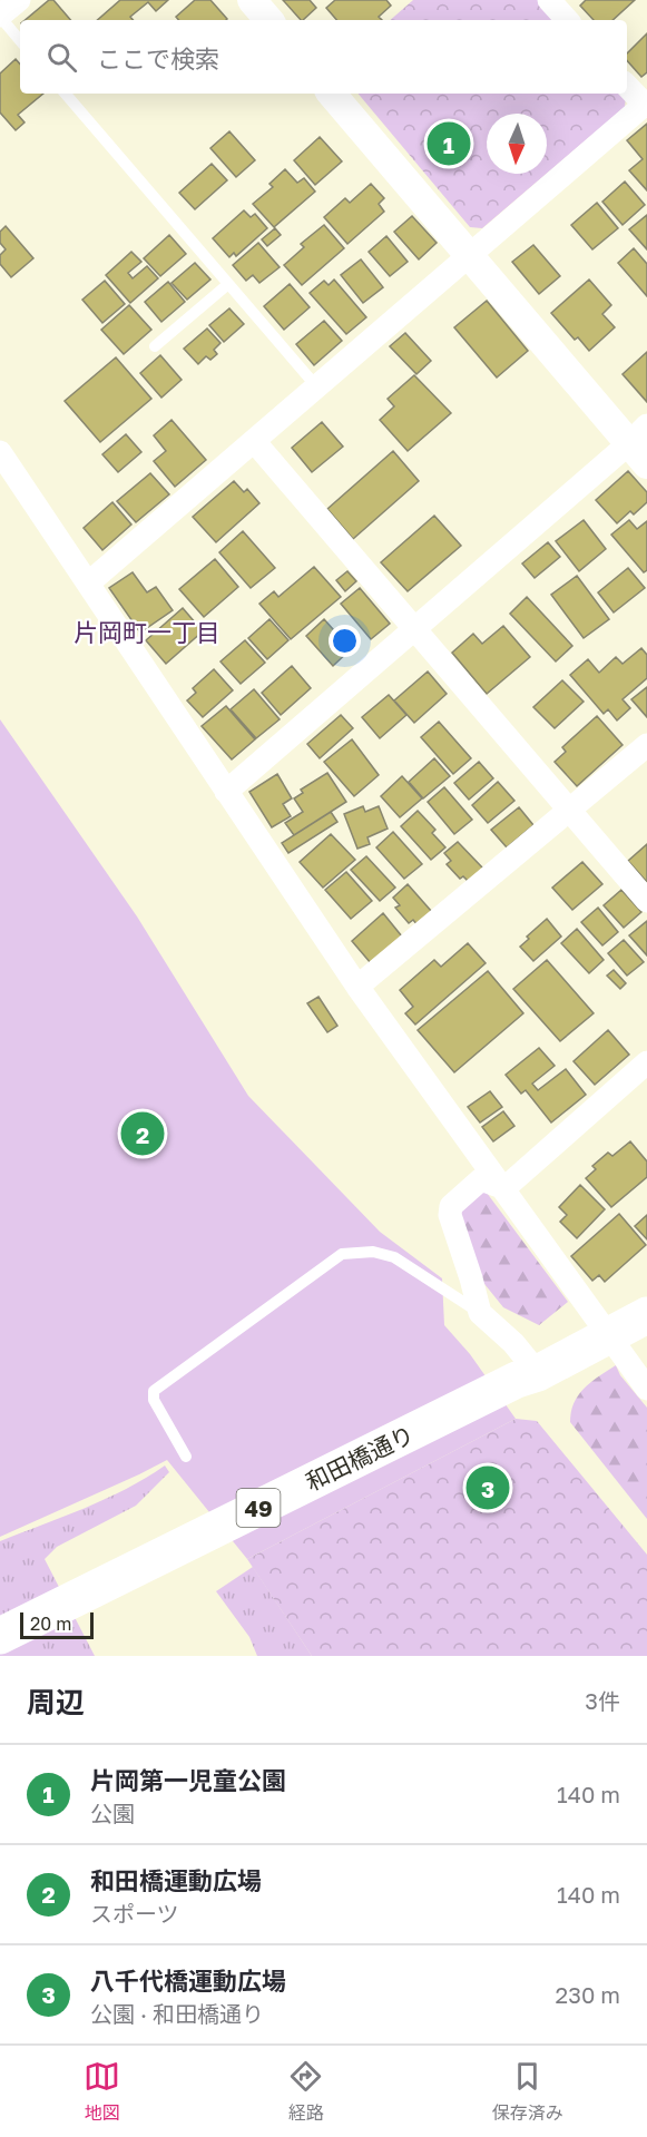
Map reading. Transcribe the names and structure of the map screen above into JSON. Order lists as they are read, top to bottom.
{
  "streets": {
    "main road": ["和田橋通り", "49"]
  },
  "districts": ["片岡町一丁目"],
  "scale_bar": "20 m",
  "north": "bottom",
  "page": {
    "search": "ここで検索",
    "pins": ["1", "2", "3"],
    "scale": "20 m",
    "heading": ["周辺", "3件"],
    "list": [
      {
        "mark": "1",
        "name": "片岡第一児童公園",
        "note": "公園",
        "value": "140 m"
      },
      {
        "mark": "2",
        "name": "和田橋運動広場",
        "note": "スポーツ",
        "value": "140 m"
      },
      {
        "mark": "3",
        "name": "八千代橋運動広場",
        "note": "公園 · 和田橋通り",
        "value": "230 m"
      }
    ],
    "nav": ["地図", "経路", "保存済み"]
  }
}
